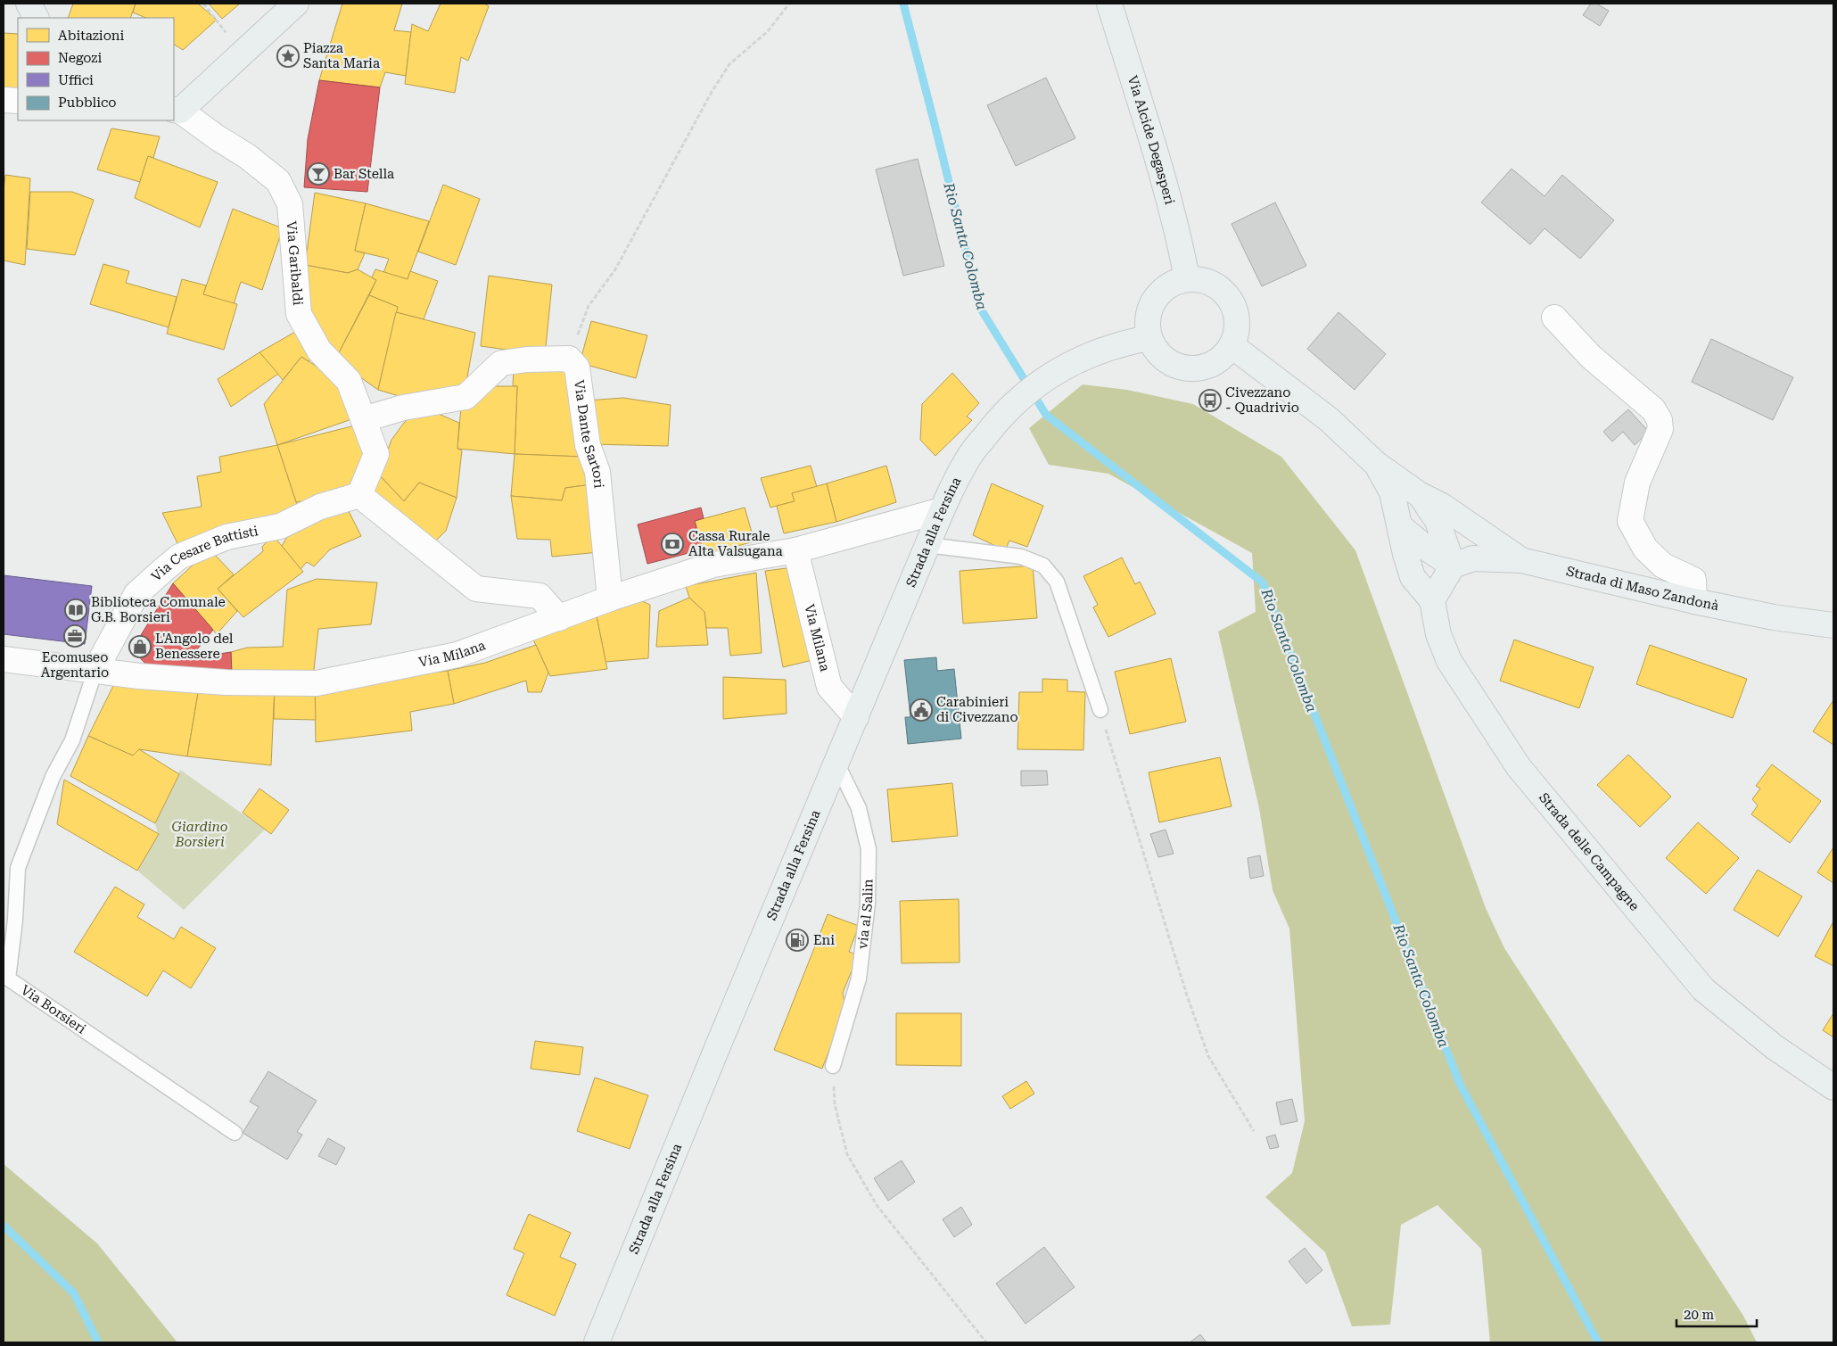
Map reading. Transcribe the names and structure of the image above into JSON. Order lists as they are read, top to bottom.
{
  "streets": {
    "street": [
      "Via Alcide Degasperi",
      "Via Garibaldi",
      "Via Dante Sartori",
      "Strada alla Fersina",
      "Via Cesare Battisti",
      "Strada di Maso Zandonà",
      "Via Milana",
      "Strada delle Campagne"
    ],
    "lane": ["via al Salin", "Via Borsieri"]
  },
  "crossings": [
    ["Via Alcide Degasperi", "Strada alla Fersina"],
    ["Via Garibaldi", "Via Cesare Battisti"],
    ["Via Dante Sartori", "Via Milana"],
    ["Strada alla Fersina", "Via Milana"],
    ["Strada alla Fersina", "via al Salin"],
    ["Via Cesare Battisti", "Via Milana"],
    ["Via Cesare Battisti", "Via Borsieri"],
    ["Via Milana", "Via Borsieri"]
  ],
  "water": ["Rio Santa Colomba"],
  "parks": ["Giardino Borsieri"],
  "places": {
    "place": ["Piazza Santa Maria"],
    "bar": ["Bar Stella"],
    "bus stop": ["Civezzano - Quadrivio"],
    "bank": ["Cassa Rurale Alta Valsugana"],
    "library": ["Biblioteca Comunale G.B. Borsieri"],
    "office": ["Ecomuseo Argentario"],
    "shop": ["L'Angolo del Benessere"],
    "public building": ["Carabinieri di Civezzano"],
    "fuel station": ["Eni"]
  },
  "legend": [
    "Abitazioni",
    "Negozi",
    "Uffici",
    "Pubblico"
  ],
  "scale_bar": "20 m"
}
